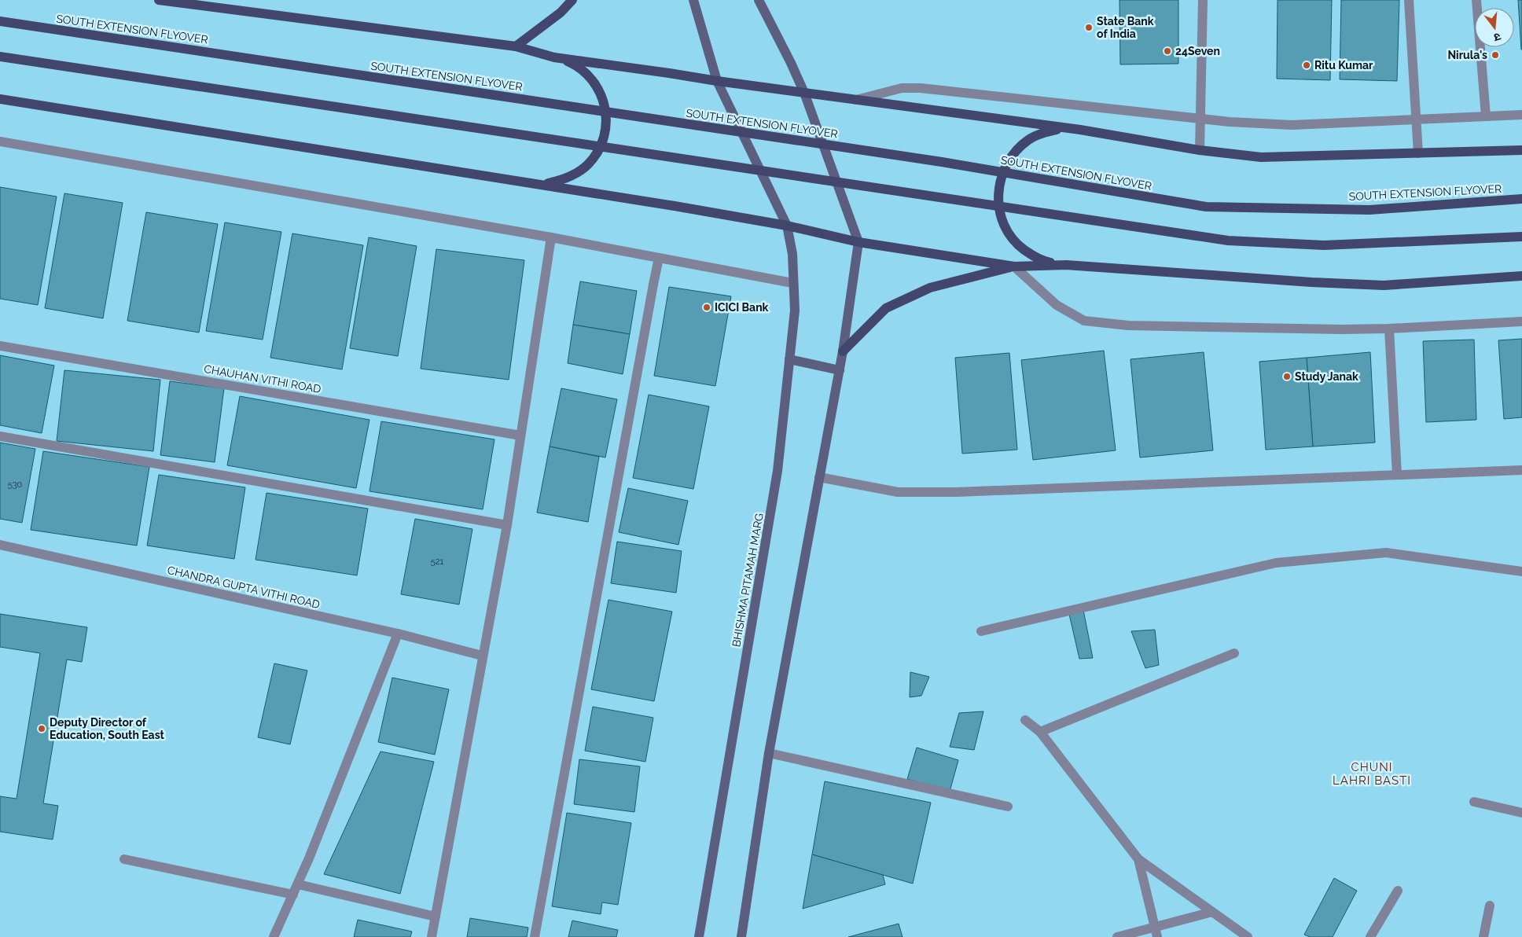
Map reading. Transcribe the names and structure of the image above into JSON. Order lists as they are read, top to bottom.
{
  "streets": {
    "main road": ["SOUTH EXTENSION FLYOVER", "BHISHMA PITAMAH MARG"],
    "street": ["CHAUHAN VITHI ROAD", "CHANDRA GUPTA VITHI ROAD"]
  },
  "districts": ["CHUNI LAHRI BASTI"],
  "places": [
    "State Bank of India",
    "24Seven",
    "Nirula's",
    "Ritu Kumar",
    "ICICI Bank",
    "Study Janak",
    "Deputy Director of Education, South East"
  ],
  "house_numbers": ["530", "521"],
  "north": "bottom"
}
